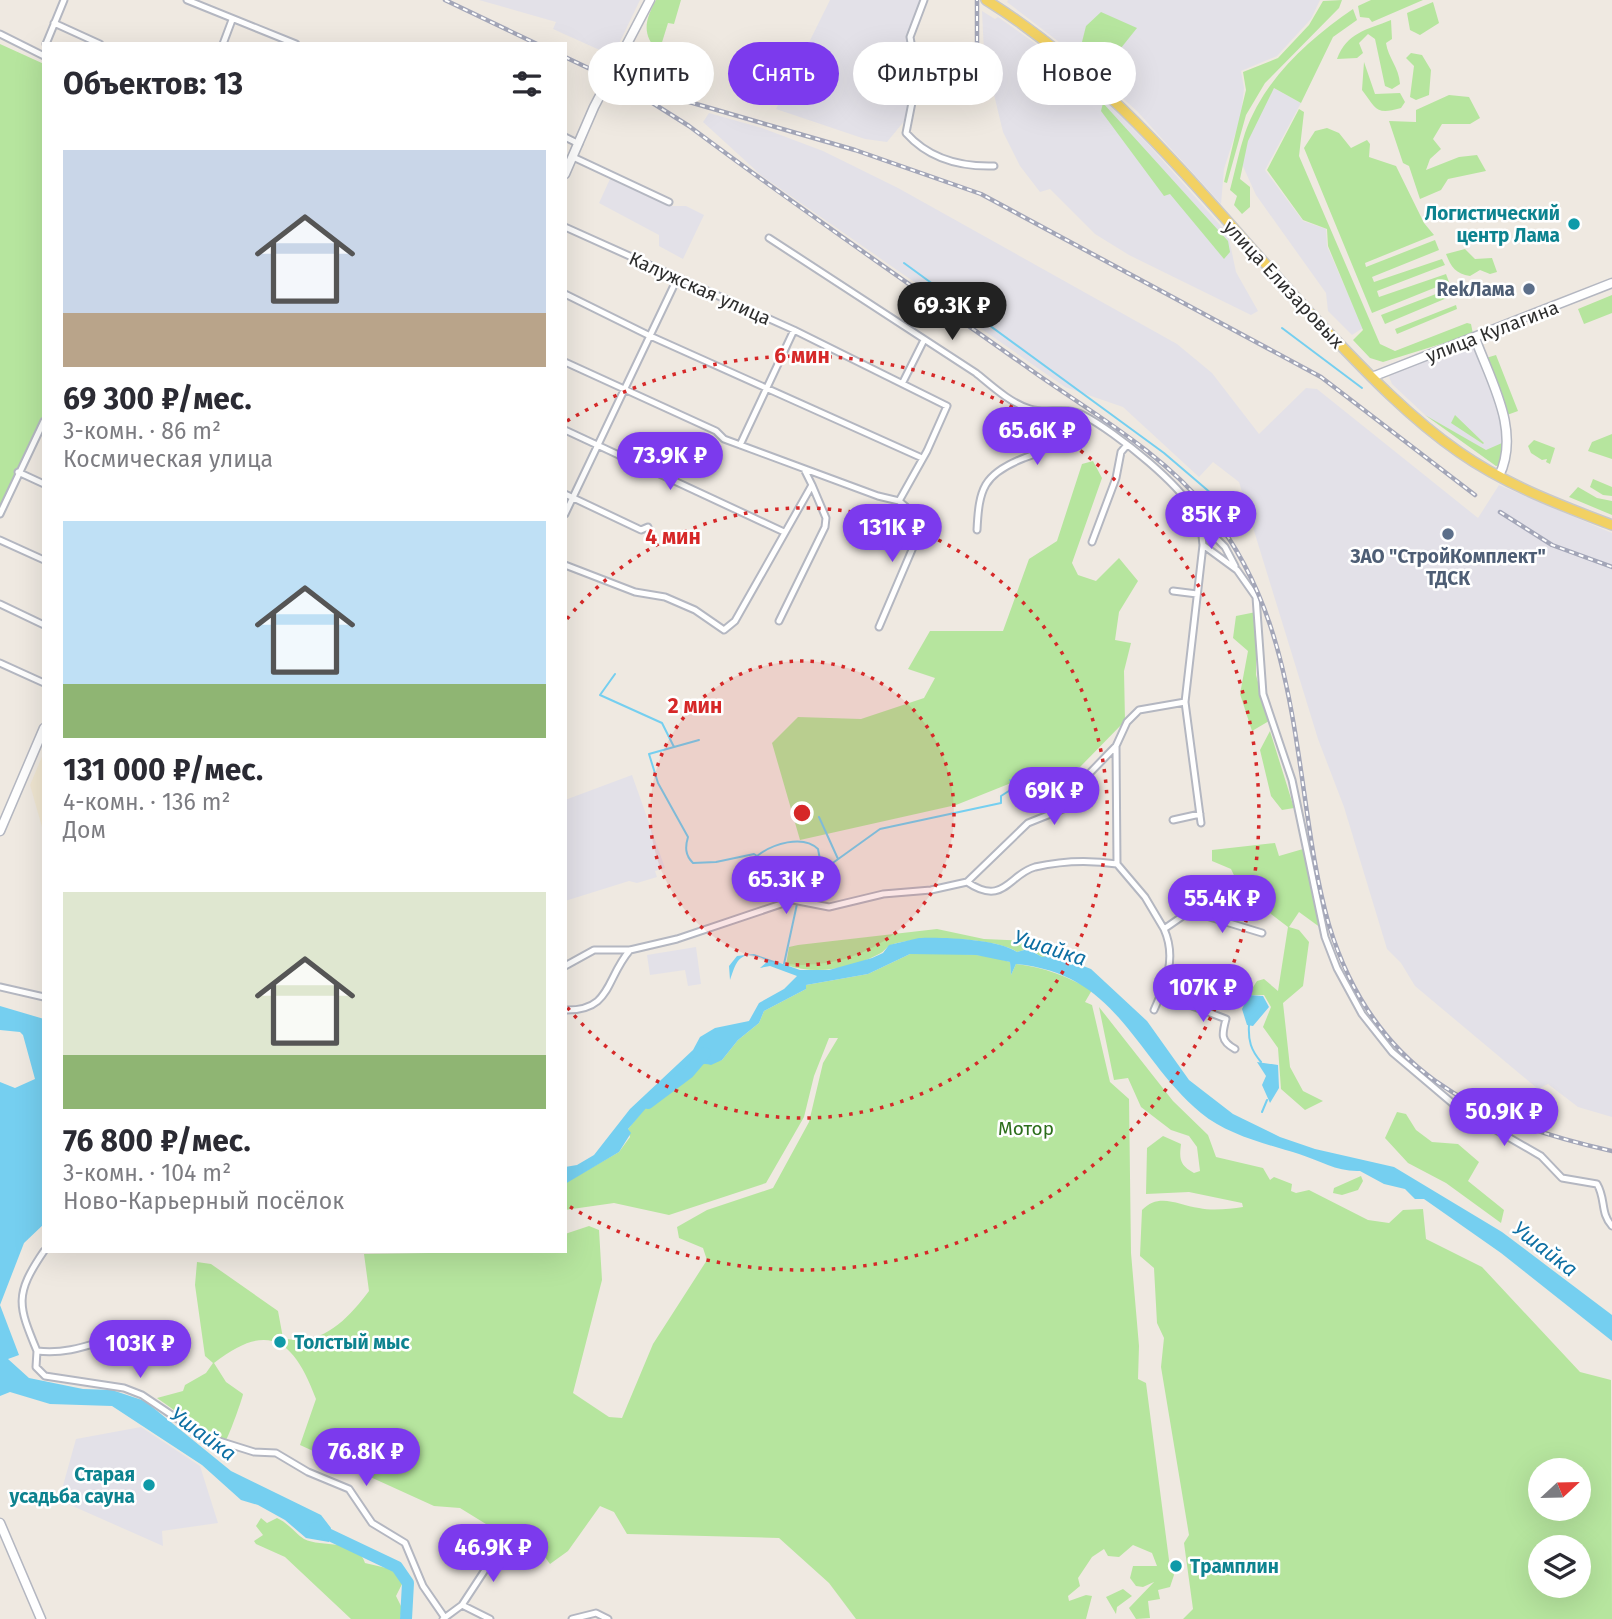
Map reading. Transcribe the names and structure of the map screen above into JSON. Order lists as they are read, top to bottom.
{
  "streets": {
    "main road": ["улица Елизаровых"],
    "street": ["Калужская улица", "улица Кулагина"]
  },
  "crossings": [
    ["улица Елизаровых", "улица Кулагина"]
  ],
  "water": ["Ушайка"],
  "parks": ["Мотор"],
  "places": [
    "Логистический центр Лама",
    "RekЛама",
    "ЗАО \"СтройКомплект\" ТДСК",
    "Толстый мыс",
    "Старая усадьба сауна",
    "Трамплин"
  ],
  "north": "right",
  "page": {
    "chip": [
      "Купить",
      "Снять",
      "Фильтры",
      "Новое"
    ],
    "heading": "Объектов: 13",
    "list": [
      {
        "name": "69 300 ₽/мес.",
        "note": "3-комн. · 86 m² · Космическая улица"
      },
      {
        "name": "131 000 ₽/мес.",
        "note": "4-комн. · 136 m² · Дом"
      },
      {
        "name": "76 800 ₽/мес.",
        "note": "3-комн. · 104 m² · Ново-Карьерный посёлок"
      }
    ],
    "price": [
      "69.3K ₽",
      "65.6K ₽",
      "73.9K ₽",
      "85K ₽",
      "131K ₽",
      "69K ₽",
      "65.3K ₽",
      "55.4K ₽",
      "107K ₽",
      "50.9K ₽",
      "103K ₽",
      "76.8K ₽",
      "46.9K ₽"
    ]
  },
  "rings": ["6 мин", "4 мин", "2 мин"]
}
